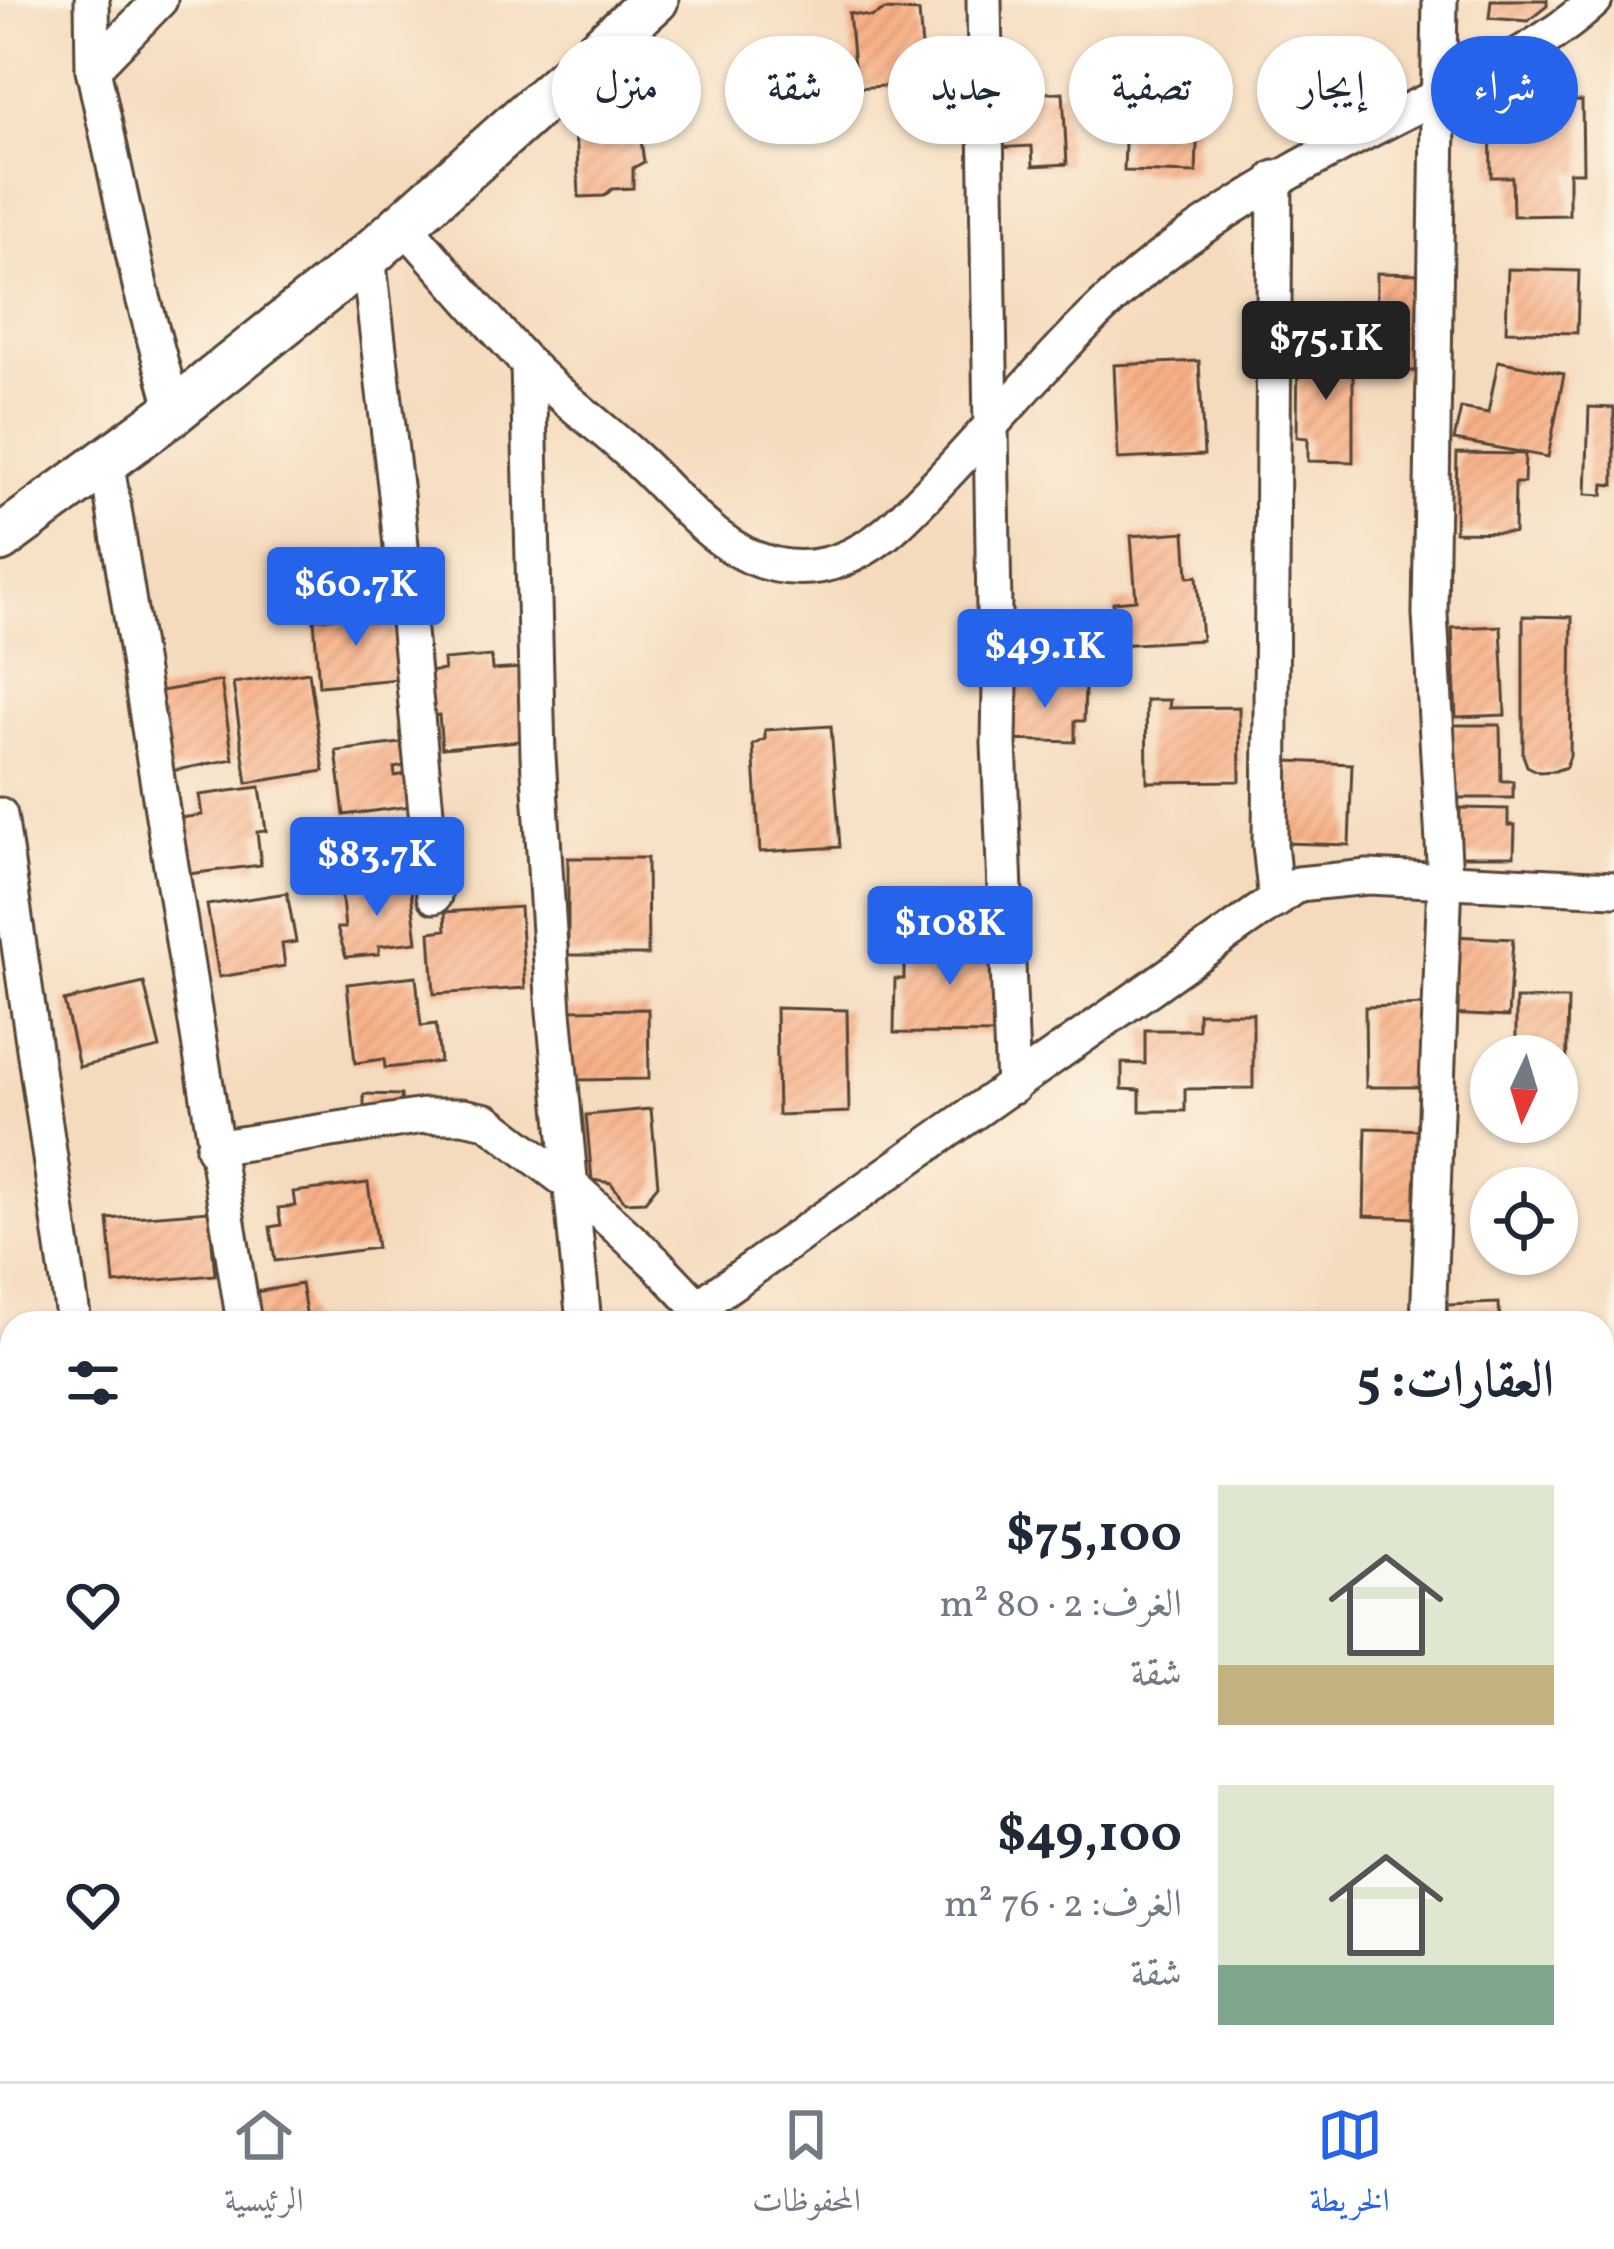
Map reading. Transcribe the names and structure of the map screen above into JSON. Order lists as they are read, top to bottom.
{
  "north": "bottom",
  "page": {
    "chip": [
      "شراء",
      "إيجار",
      "تصفية",
      "جديد",
      "شقة",
      "منزل"
    ],
    "price": [
      "$75.1K",
      "$60.7K",
      "$49.1K",
      "$83.7K",
      "$108K"
    ],
    "heading": "العقارات: 5",
    "list": [
      {
        "name": "$75,100",
        "note": "الغرف: 2 · 80 m² · شقة"
      },
      {
        "name": "$49,100",
        "note": "الغرف: 2 · 76 m² · شقة"
      }
    ],
    "tabs": ["الخريطة", "المحفوظات", "الرئيسية"]
  }
}
